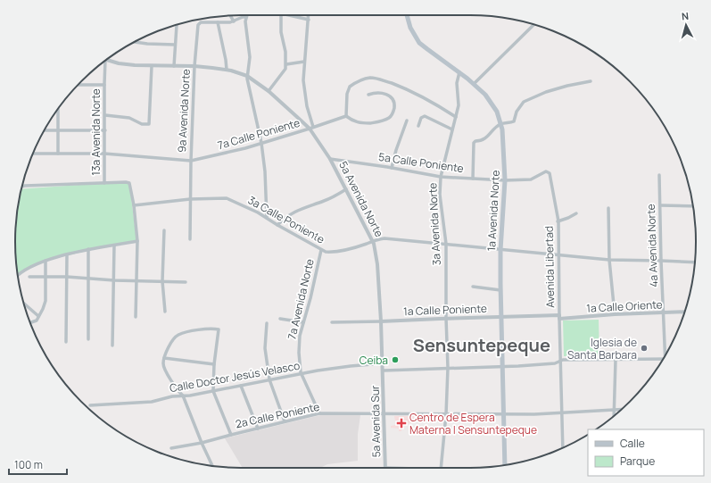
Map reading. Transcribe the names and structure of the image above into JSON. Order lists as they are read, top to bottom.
{
  "streets": {
    "main road": ["1a Avenida Norte"],
    "street": [
      "9a Avenida Norte",
      "13a Avenida Norte",
      "7a Calle Poniente",
      "5a Calle Poniente",
      "5a Avenida Norte",
      "3a Calle Poniente",
      "3a Avenida Norte",
      "4a Avenida Norte",
      "Avenida Libertad",
      "7a Avenida Norte",
      "1a Calle Oriente",
      "1a Calle Poniente",
      "Calle Doctor Jesús Velasco",
      "2a Calle Poniente",
      "5a Avenida Sur"
    ]
  },
  "crossings": [
    ["9a Avenida Norte", "7a Calle Poniente"],
    ["9a Avenida Norte", "3a Calle Poniente"],
    ["13a Avenida Norte", "7a Calle Poniente"],
    ["7a Calle Poniente", "5a Avenida Norte"],
    ["5a Calle Poniente", "5a Avenida Norte"],
    ["5a Calle Poniente", "1a Avenida Norte"],
    ["5a Calle Poniente", "3a Avenida Norte"],
    ["5a Calle Poniente", "Avenida Libertad"],
    ["5a Avenida Norte", "3a Calle Poniente"],
    ["5a Avenida Norte", "1a Calle Poniente"],
    ["5a Avenida Norte", "Calle Doctor Jesús Velasco"],
    ["5a Avenida Norte", "5a Avenida Sur"],
    ["1a Avenida Norte", "3a Calle Poniente"],
    ["1a Avenida Norte", "1a Calle Poniente"],
    ["1a Avenida Norte", "2a Calle Poniente"],
    ["3a Calle Poniente", "3a Avenida Norte"],
    ["3a Calle Poniente", "4a Avenida Norte"],
    ["3a Calle Poniente", "Avenida Libertad"],
    ["3a Calle Poniente", "7a Avenida Norte"],
    ["3a Avenida Norte", "1a Calle Poniente"],
    ["3a Avenida Norte", "2a Calle Poniente"],
    ["4a Avenida Norte", "1a Calle Oriente"],
    ["Avenida Libertad", "1a Calle Oriente"],
    ["Avenida Libertad", "1a Calle Poniente"],
    ["Avenida Libertad", "2a Calle Poniente"],
    ["7a Avenida Norte", "Calle Doctor Jesús Velasco"],
    ["7a Avenida Norte", "2a Calle Poniente"],
    ["1a Calle Oriente", "1a Calle Poniente"],
    ["2a Calle Poniente", "5a Avenida Sur"]
  ],
  "districts": ["Sensuntepeque"],
  "places": {
    "other": ["Iglesia de Santa Barbara", "Ceiba"],
    "health": ["Centro de Espera Materna | Sensuntepeque"]
  },
  "legend": ["Calle", "Parque"],
  "scale_bar": "100 m",
  "north": "top"
}
